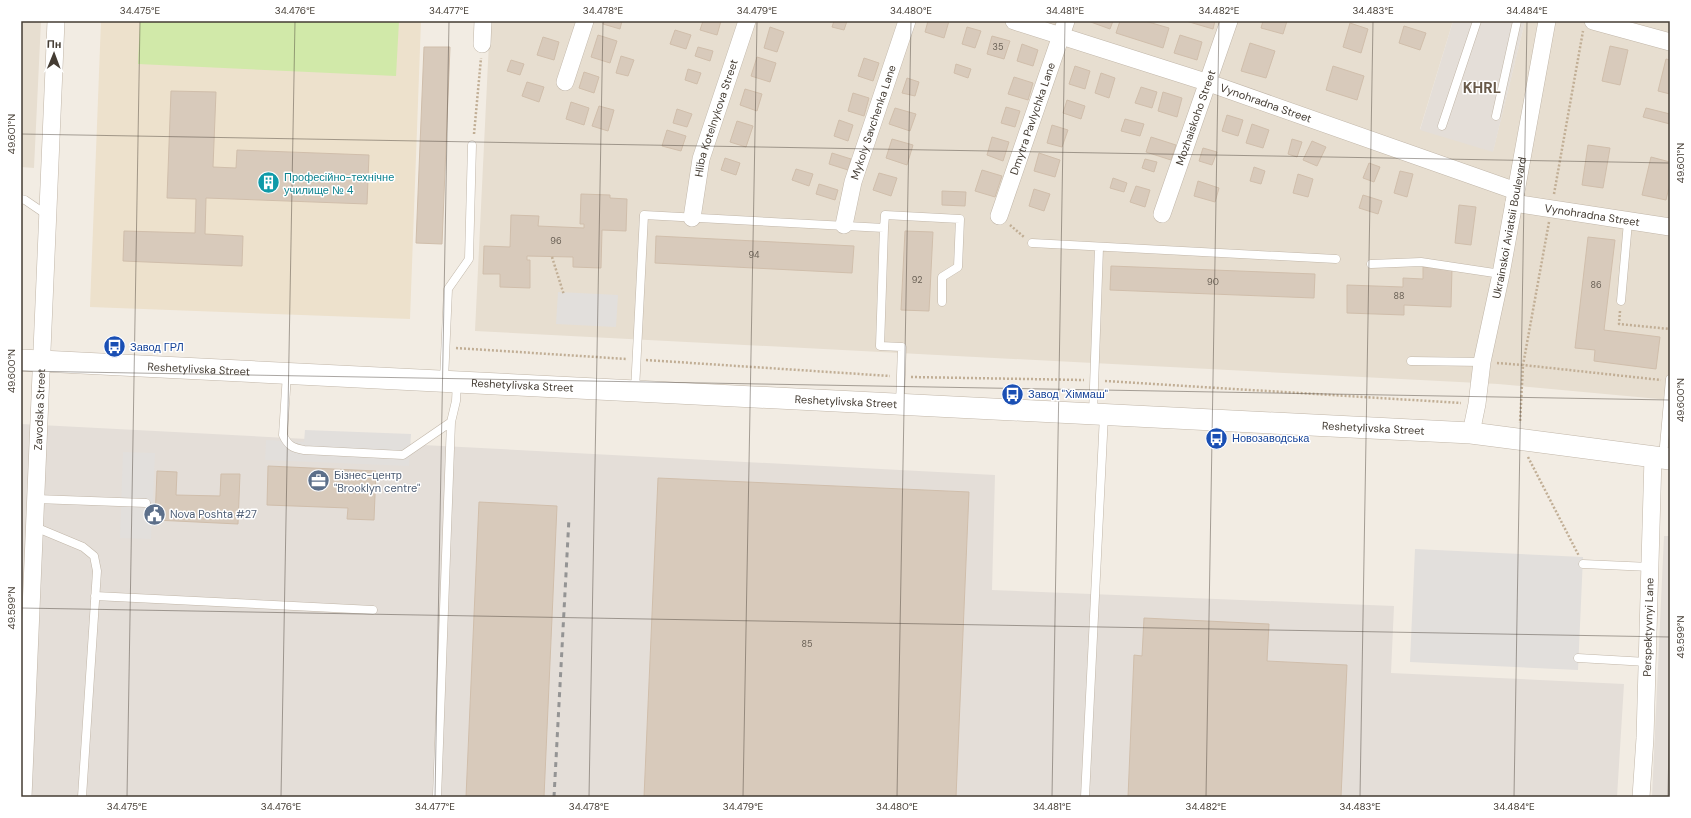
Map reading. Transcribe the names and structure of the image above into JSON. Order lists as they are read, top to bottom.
{
  "streets": {
    "street": [
      "Vynohradna Street",
      "Dmytra Pavlychka Lane",
      "Mozhaiskoho Street",
      "Hliba Kotelnykova Street",
      "Mykoly Savchenka Lane",
      "Ukrainskoi Aviatsii Boulevard",
      "Reshetylivska Street",
      "Zavodska Street",
      "Perspektyvnyi Lane"
    ]
  },
  "crossings": [
    ["Vynohradna Street", "Dmytra Pavlychka Lane"],
    ["Vynohradna Street", "Mozhaiskoho Street"],
    ["Vynohradna Street", "Ukrainskoi Aviatsii Boulevard"],
    ["Ukrainskoi Aviatsii Boulevard", "Reshetylivska Street"],
    ["Reshetylivska Street", "Zavodska Street"],
    ["Reshetylivska Street", "Perspektyvnyi Lane"]
  ],
  "districts": ["KHRL"],
  "places": {
    "building": ["Професійно-технічне училище № 4"],
    "bus stop": ["Завод ГРЛ", "Завод \"Хіммаш\"", "Новозаводська"],
    "office": ["Бізнес-центр \"Brooklyn centre\""],
    "public building": ["Nova Poshta #27"]
  },
  "house_numbers": [
    "35",
    "96",
    "94",
    "92",
    "90",
    "86",
    "88",
    "85"
  ],
  "north": "top",
  "coordinates": [
    "34.475°E",
    "34.476°E",
    "34.477°E",
    "34.478°E",
    "34.479°E",
    "34.480°E",
    "34.481°E",
    "34.482°E",
    "34.483°E",
    "34.484°E",
    "49.601°N",
    "49.600°N",
    "49.599°N"
  ]
}
